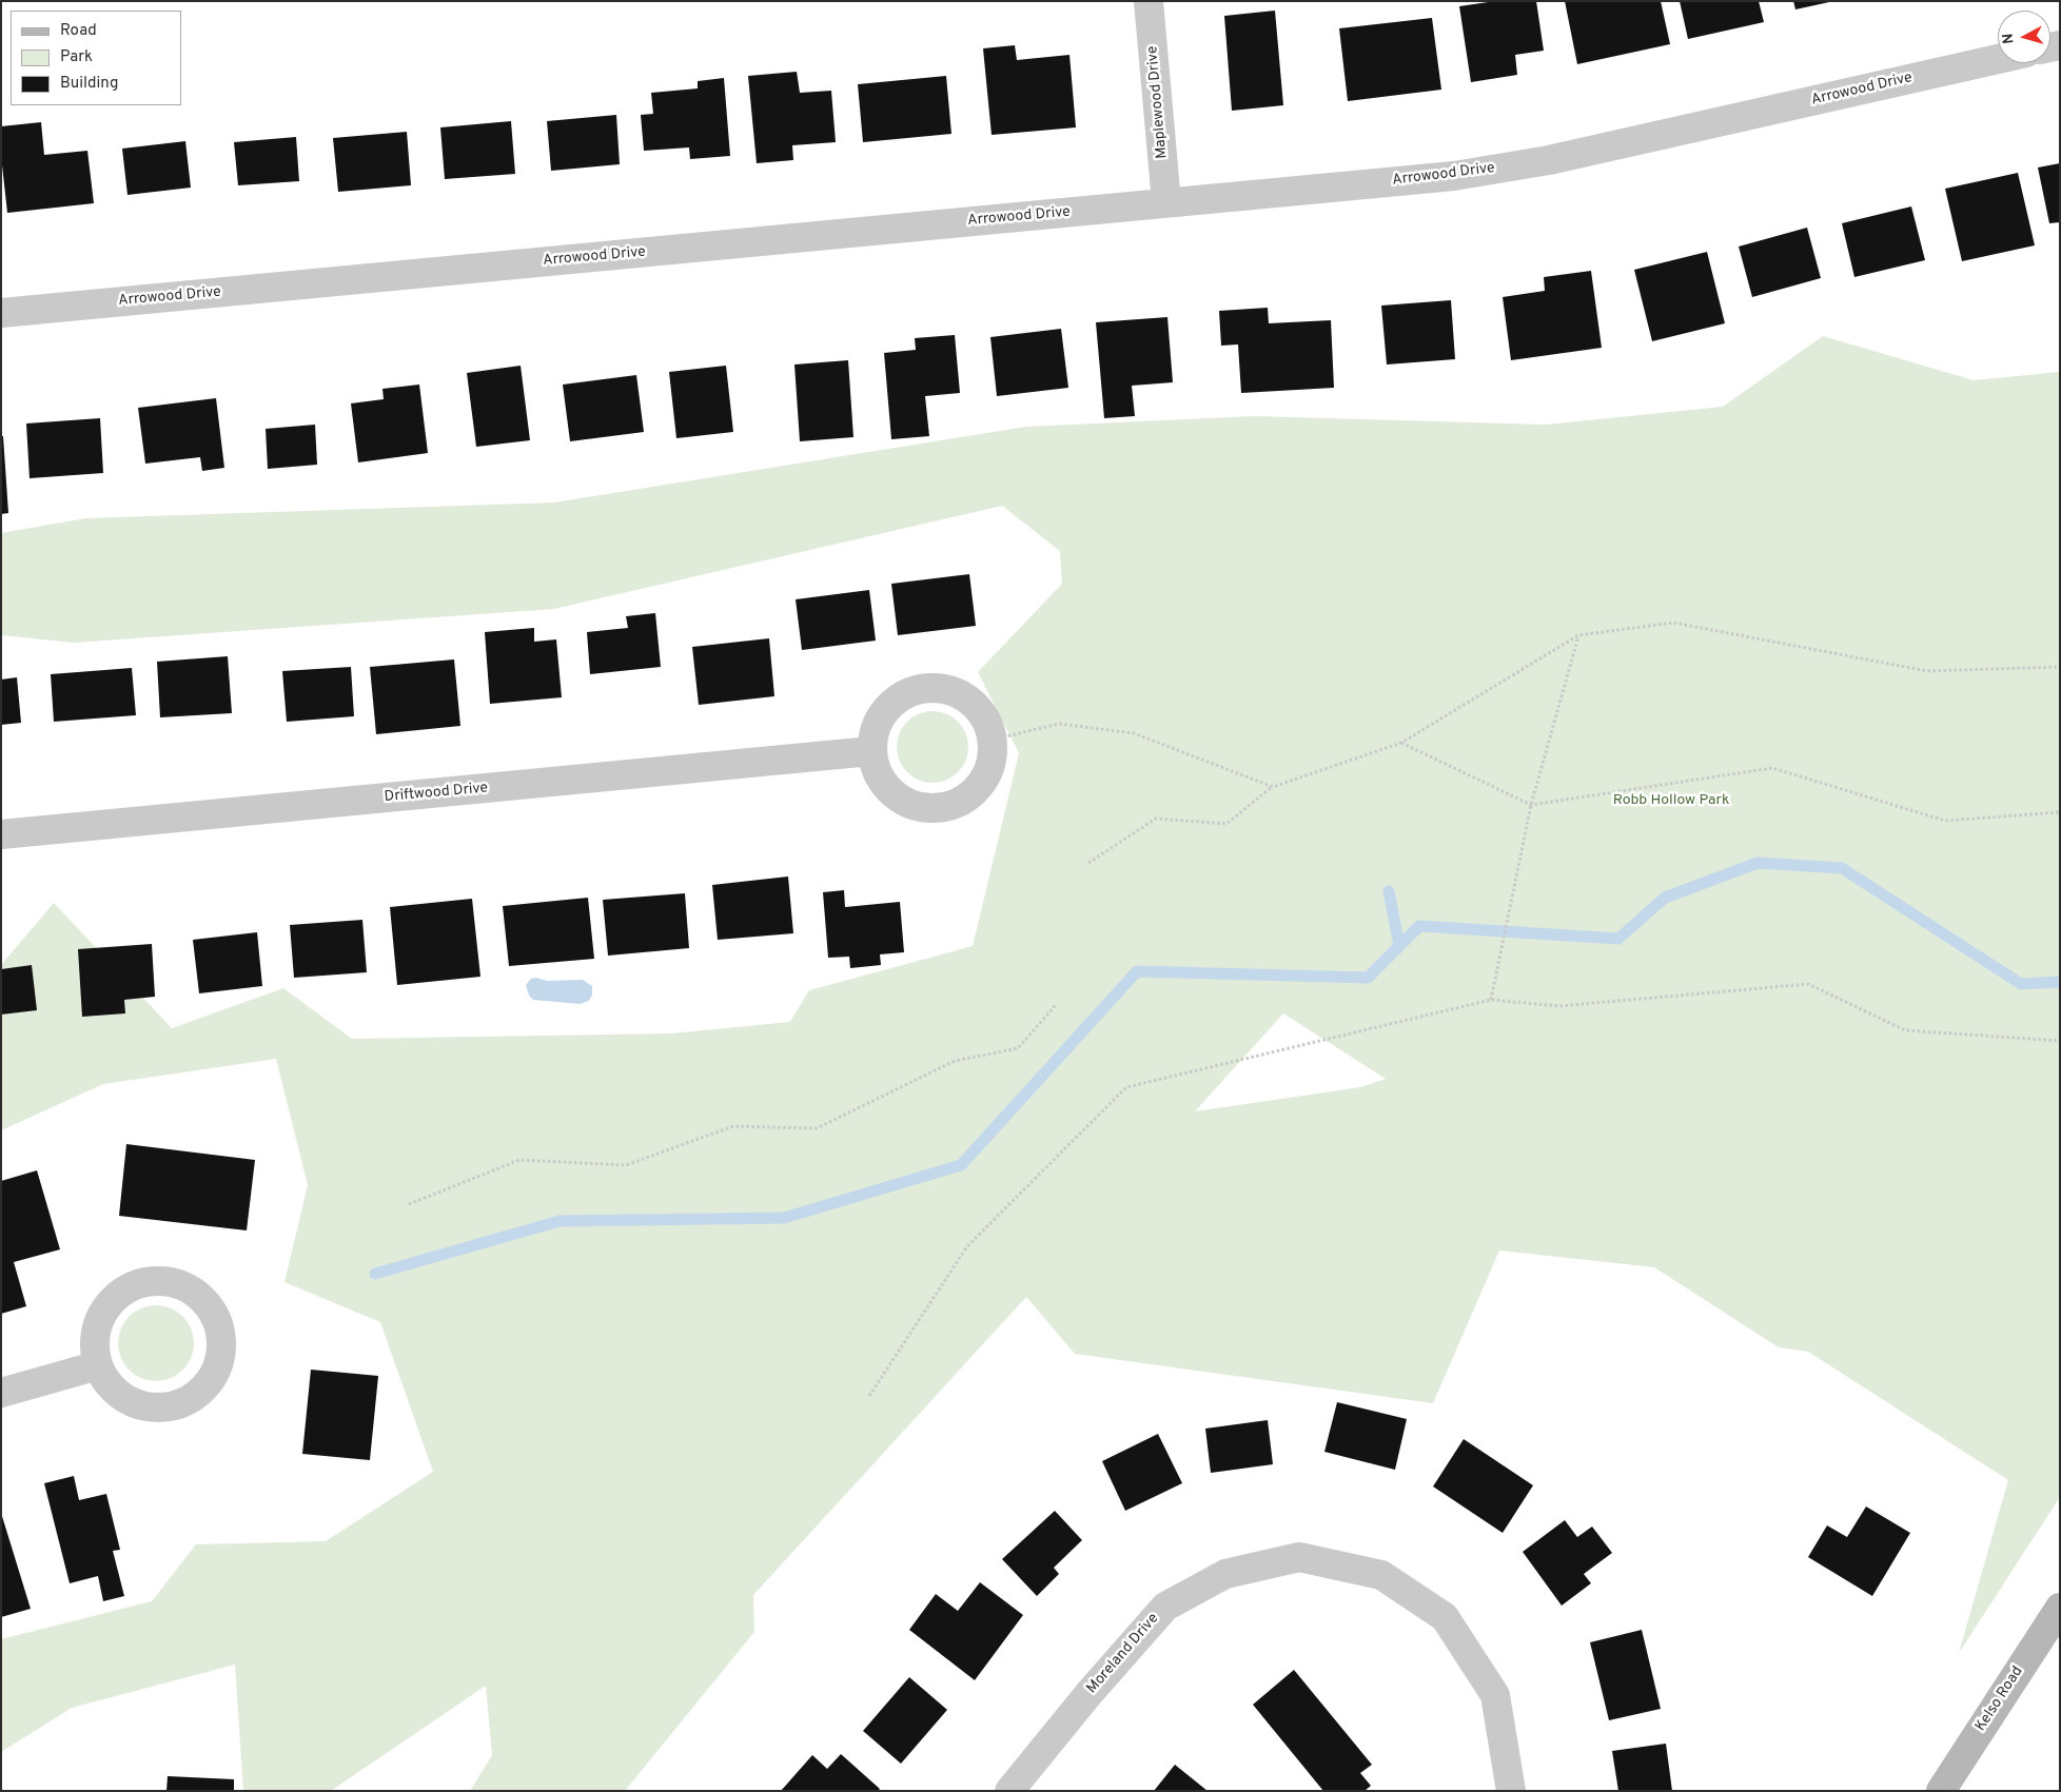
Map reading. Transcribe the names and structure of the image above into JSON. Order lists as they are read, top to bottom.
{
  "streets": {
    "street": [
      "Arrowood Drive",
      "Maplewood Drive",
      "Driftwood Drive",
      "Moreland Drive",
      "Kelso Road"
    ]
  },
  "crossings": [
    ["Arrowood Drive", "Maplewood Drive"]
  ],
  "parks": ["Robb Hollow Park"],
  "legend": ["Road", "Park", "Building"],
  "north": "left"
}
